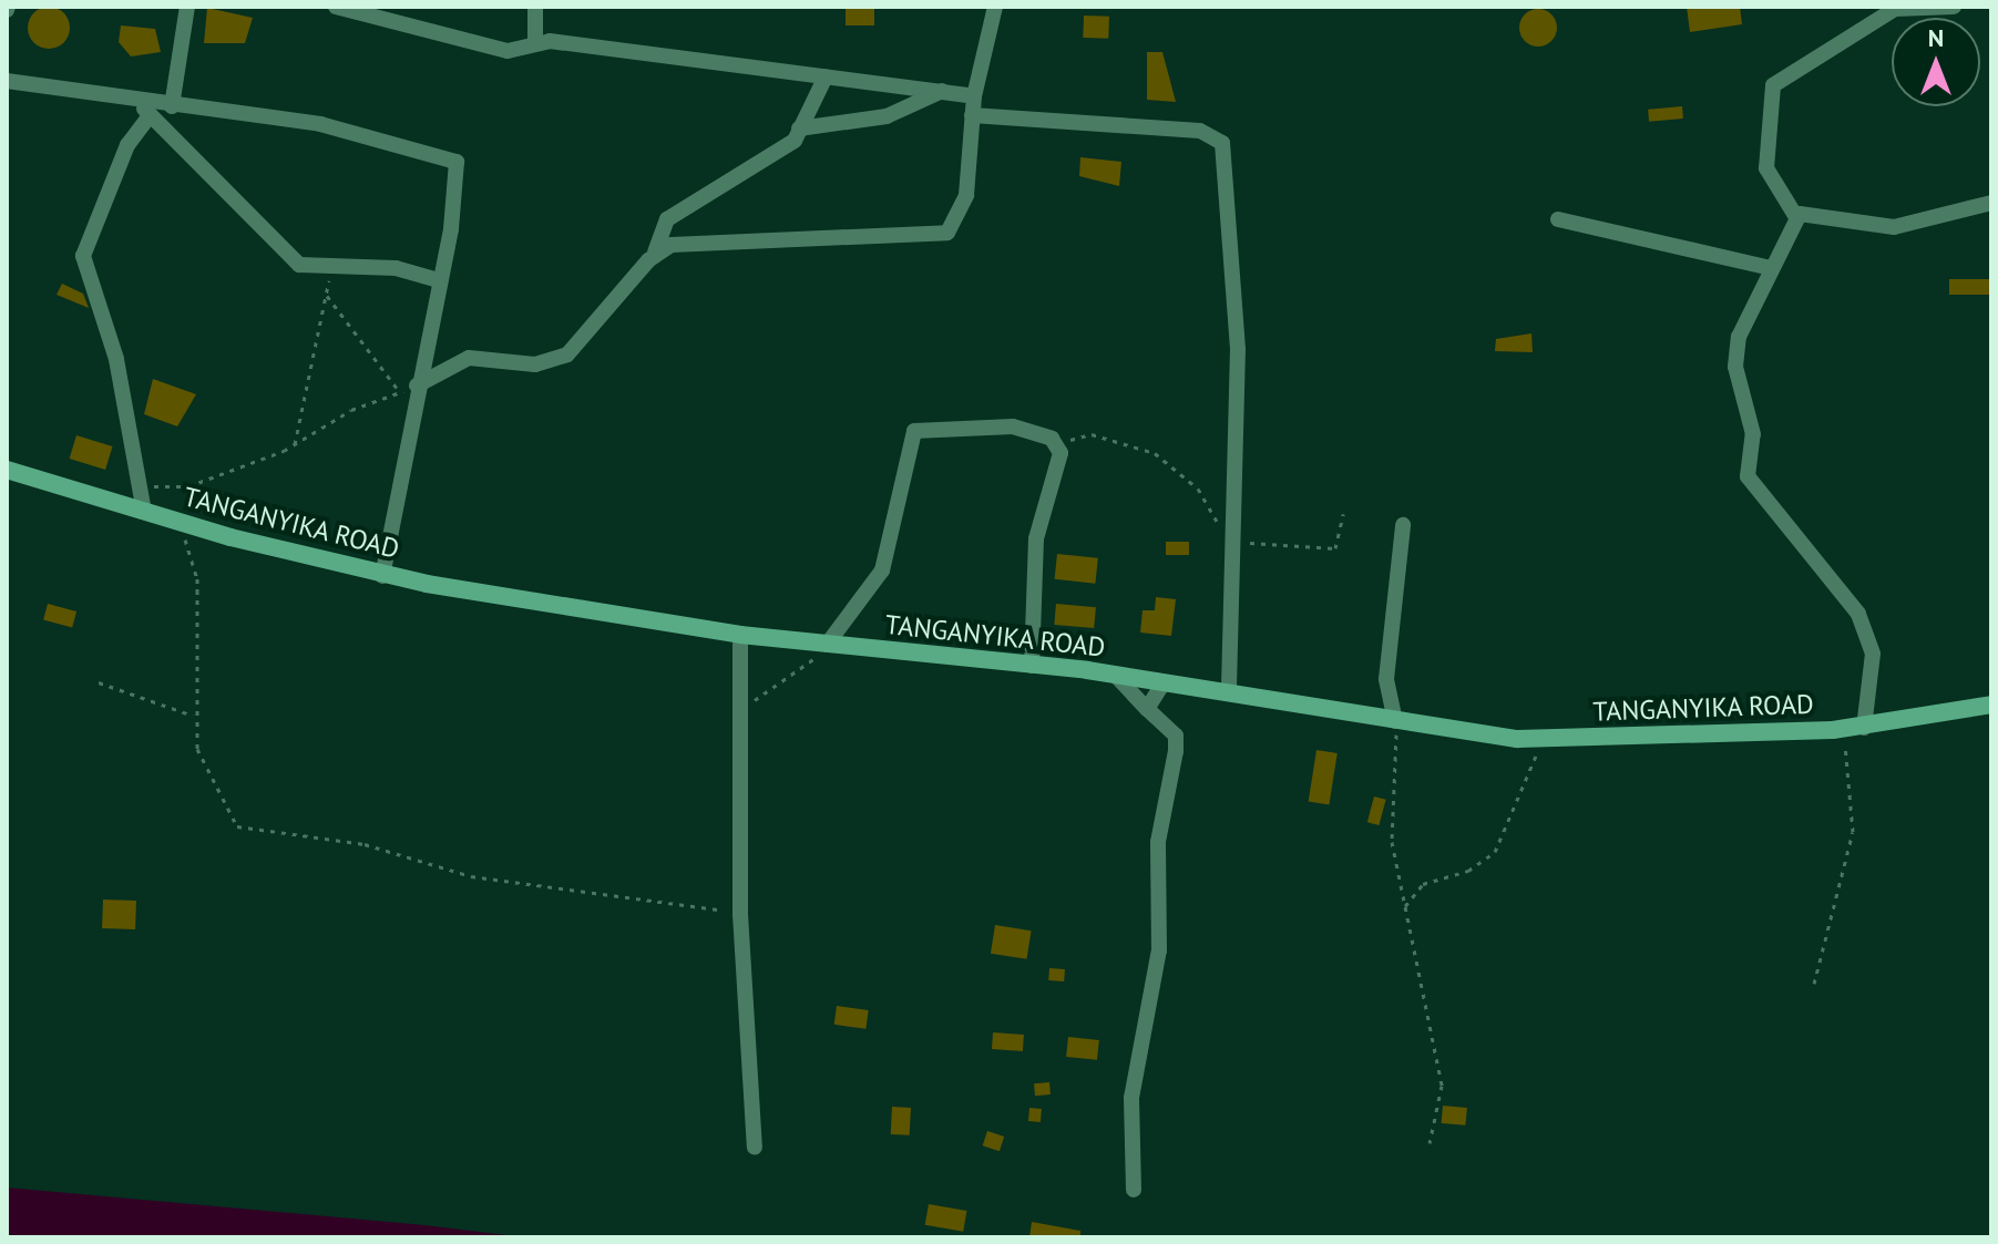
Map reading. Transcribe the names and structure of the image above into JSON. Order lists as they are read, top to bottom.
{
  "streets": {
    "street": ["TANGANYIKA ROAD"]
  },
  "north": "top"
}
